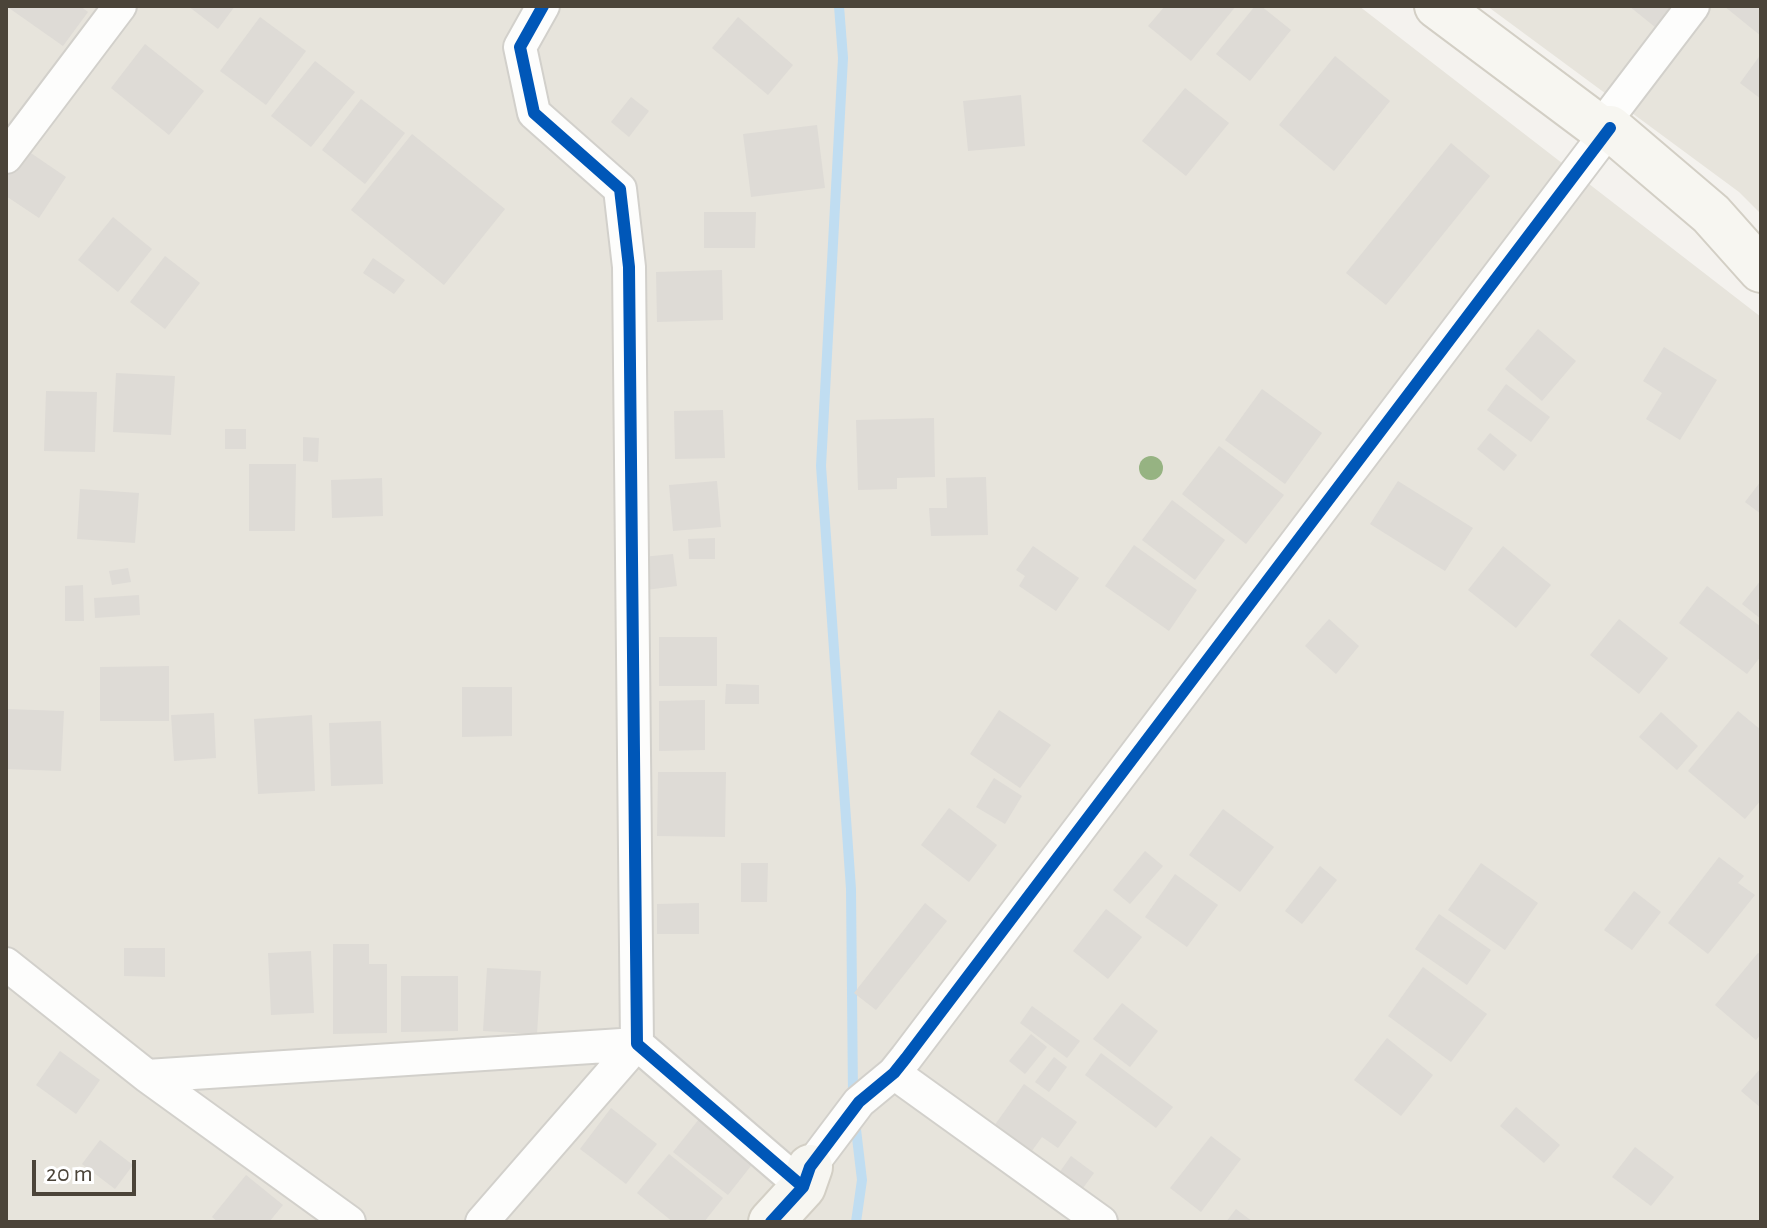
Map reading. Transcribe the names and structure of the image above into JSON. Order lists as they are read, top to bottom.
{
  "scale_bar": "20 m"
}
